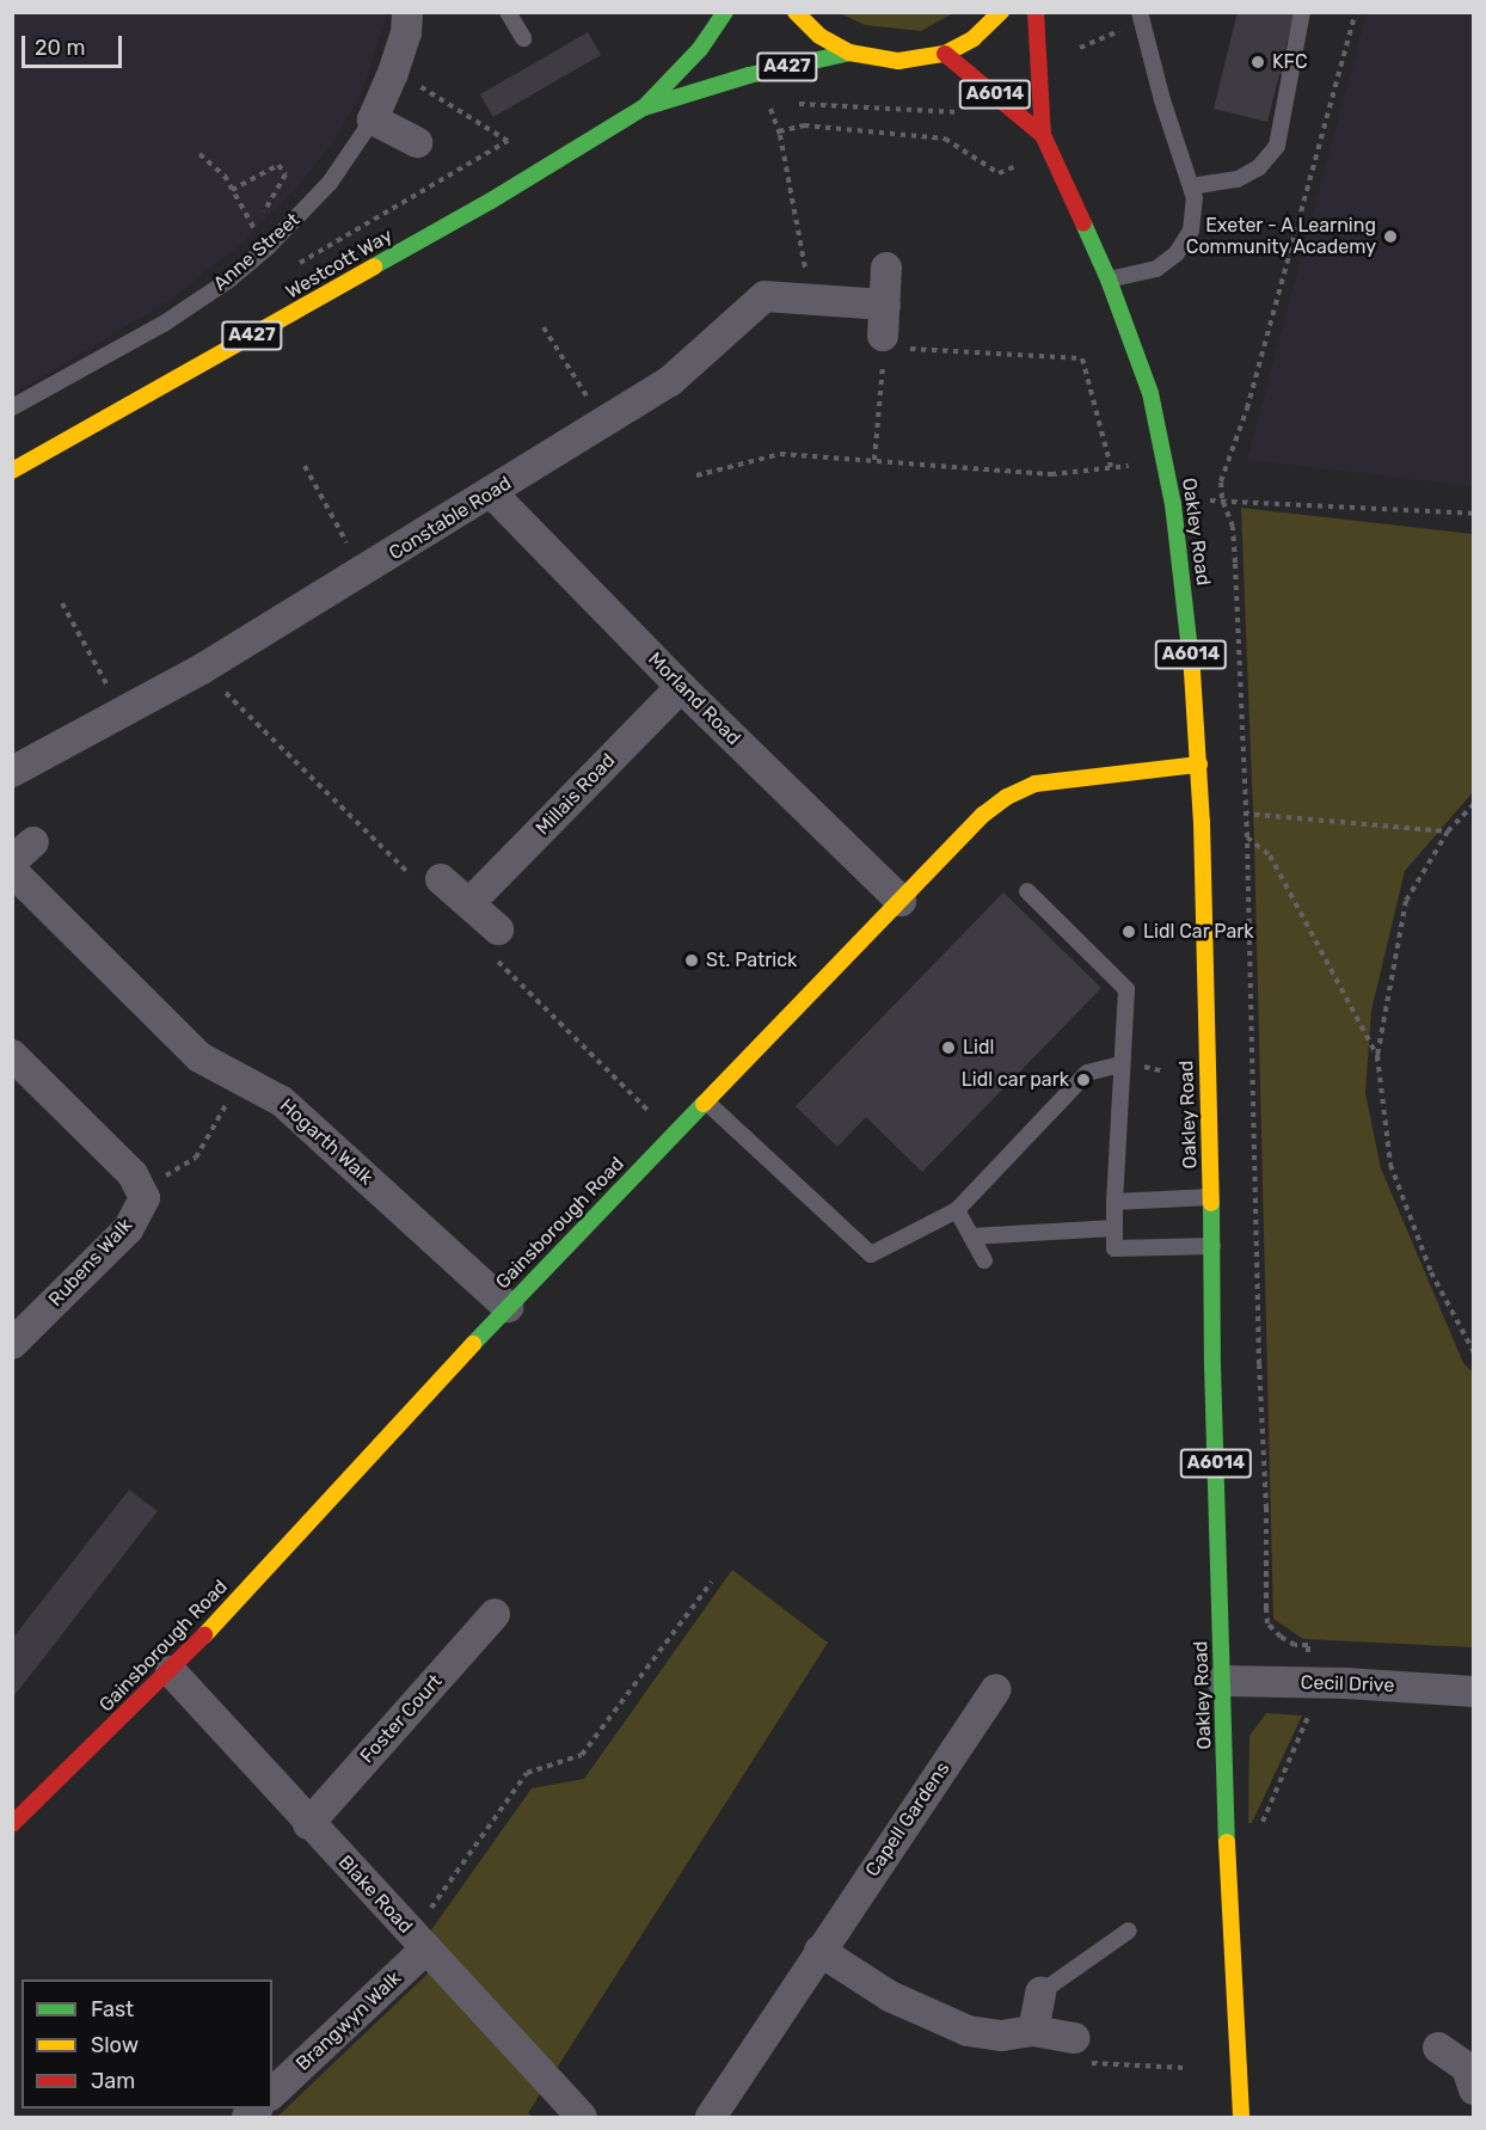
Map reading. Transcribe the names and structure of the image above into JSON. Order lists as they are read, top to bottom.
{
  "streets": {
    "main road": [
      "A427",
      "A6014",
      "Westcott Way",
      "Oakley Road",
      "Gainsborough Road"
    ],
    "street": [
      "Anne Street",
      "Constable Road",
      "Morland Road",
      "Millais Road",
      "Hogarth Walk",
      "Rubens Walk",
      "Cecil Drive",
      "Foster Court",
      "Capell Gardens",
      "Blake Road",
      "Brangwyn Walk"
    ]
  },
  "crossings": [
    ["A6014", "Oakley Road"],
    ["Constable Road", "Morland Road"],
    ["Oakley Road", "Gainsborough Road"],
    ["Oakley Road", "Cecil Drive"],
    ["Morland Road", "Millais Road"],
    ["Morland Road", "Gainsborough Road"],
    ["Hogarth Walk", "Gainsborough Road"],
    ["Gainsborough Road", "Blake Road"],
    ["Foster Court", "Blake Road"],
    ["Blake Road", "Brangwyn Walk"]
  ],
  "places": [
    "KFC",
    "Exeter - A Learning Community Academy",
    "Lidl Car Park",
    "St. Patrick",
    "Lidl",
    "Lidl car park"
  ],
  "legend": ["Fast", "Slow", "Jam"],
  "scale_bar": "20 m"
}
